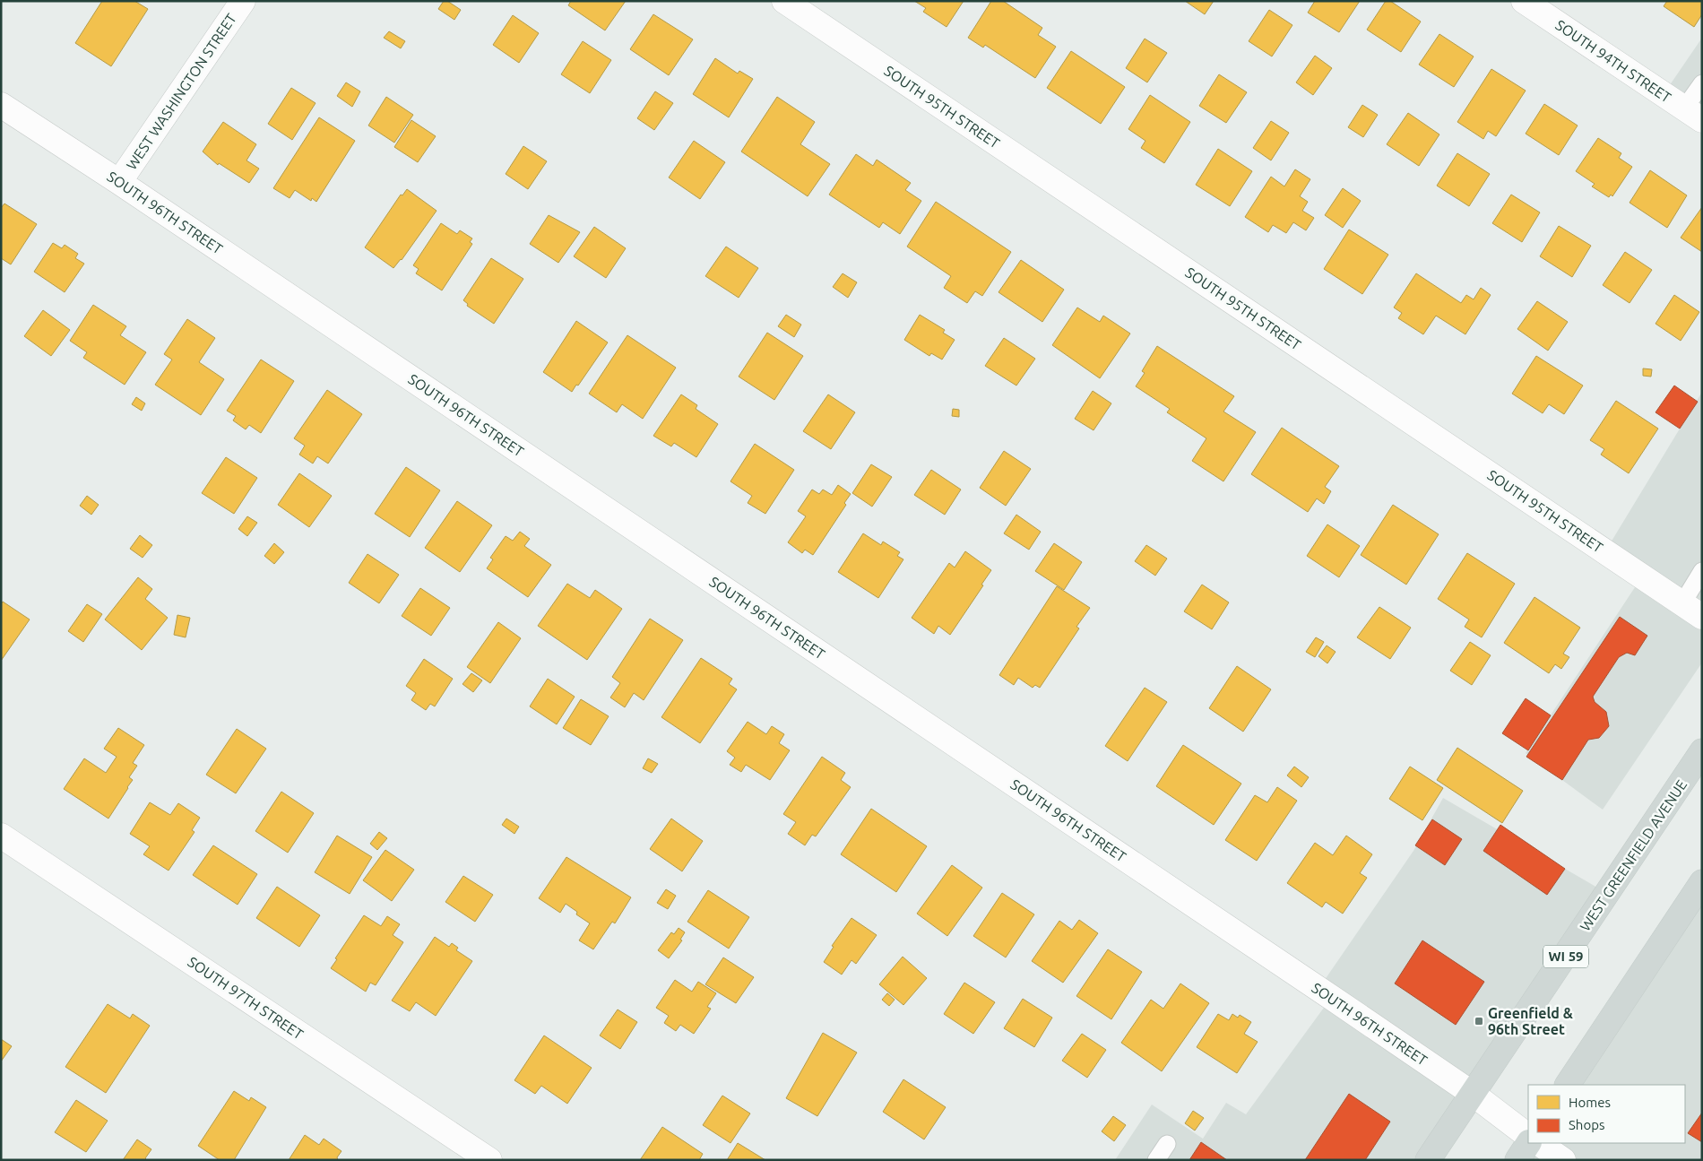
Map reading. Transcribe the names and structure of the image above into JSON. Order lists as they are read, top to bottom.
{
  "streets": {
    "main road": ["WEST GREENFIELD AVENUE", "WI 59"],
    "street": [
      "SOUTH 94TH STREET",
      "WEST WASHINGTON STREET",
      "SOUTH 95TH STREET",
      "SOUTH 96TH STREET",
      "SOUTH 97TH STREET"
    ]
  },
  "crossings": [
    ["WEST WASHINGTON STREET", "SOUTH 96TH STREET"],
    ["SOUTH 96TH STREET", "WEST GREENFIELD AVENUE"]
  ],
  "places": {
    "transit": ["Greenfield & 96th Street"]
  },
  "legend": ["Homes", "Shops"]
}
